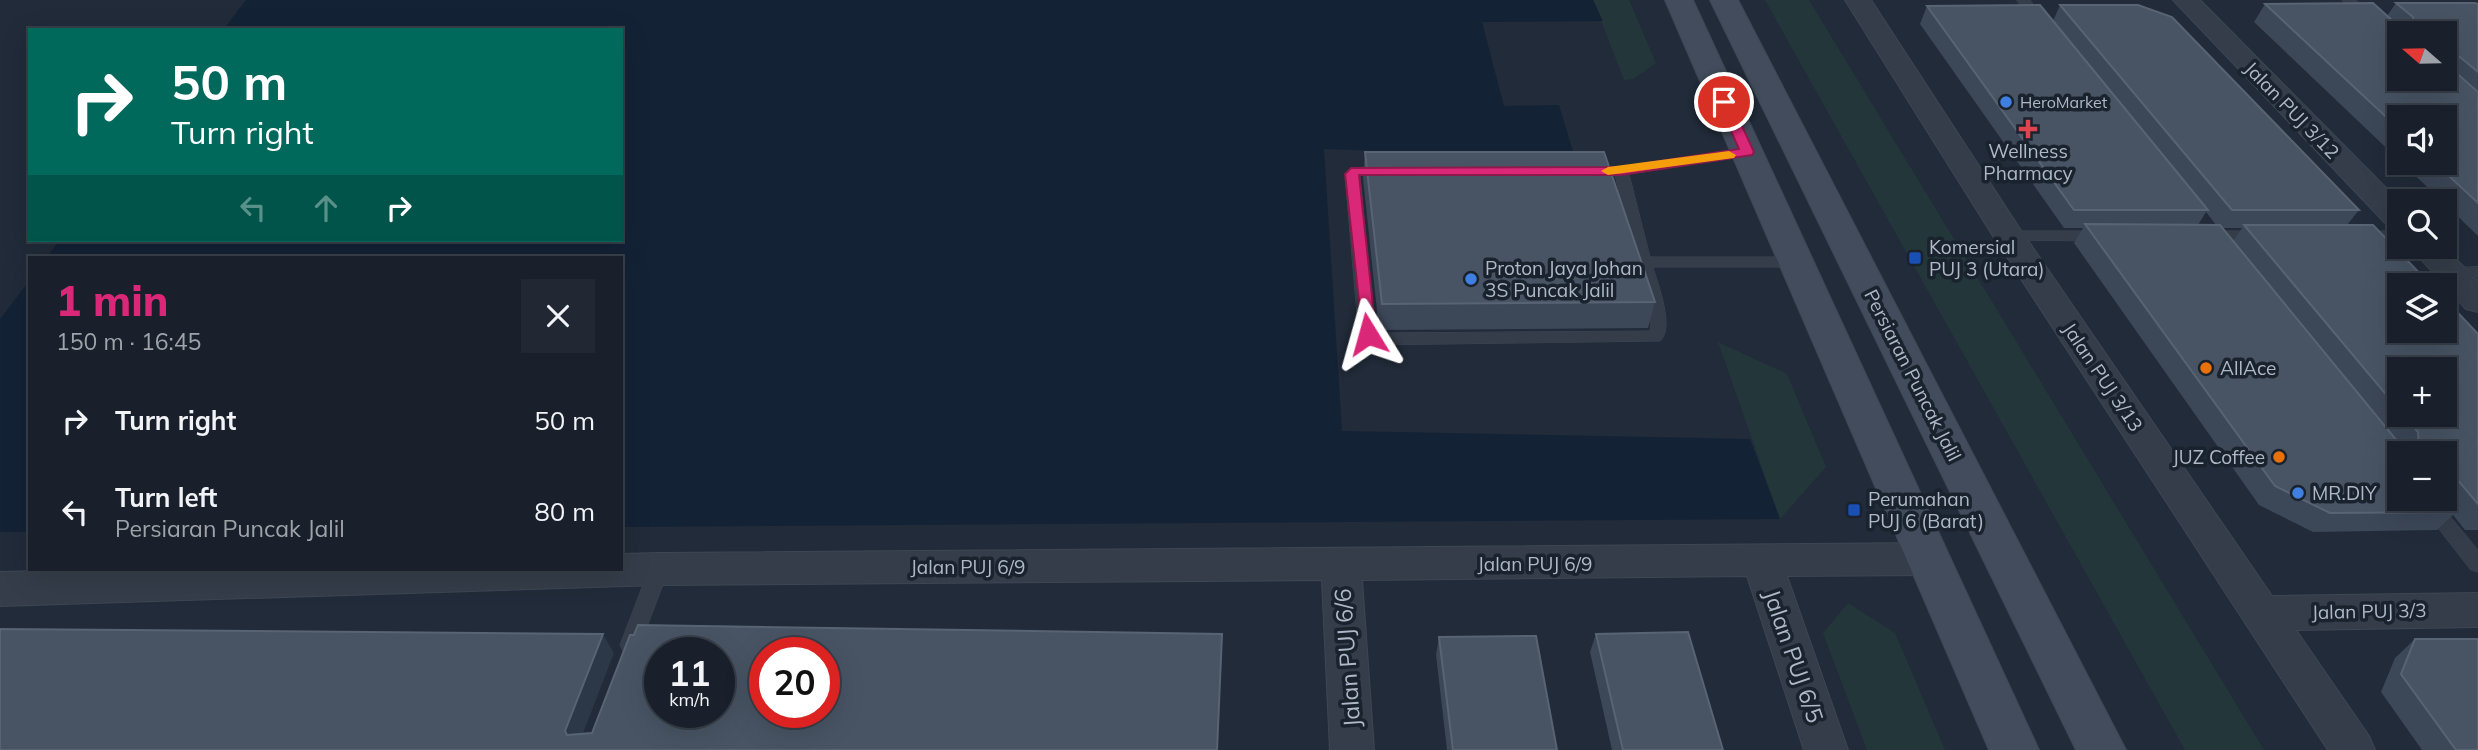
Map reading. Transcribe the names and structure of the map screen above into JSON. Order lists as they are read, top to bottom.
{
  "streets": {
    "main road": ["Persiaran Puncak Jalil"],
    "street": [
      "Jalan PUJ 3/12",
      "Jalan PUJ 3/13",
      "Jalan PUJ 6/9",
      "Jalan PUJ 3/3",
      "Jalan PUJ 6/5",
      "Jalan PUJ 6/6"
    ]
  },
  "crossings": [
    ["Jalan PUJ 3/13", "Jalan PUJ 3/3"],
    ["Jalan PUJ 6/9", "Jalan PUJ 6/5"],
    ["Jalan PUJ 6/9", "Jalan PUJ 6/6"]
  ],
  "places": {
    "other": [
      "HeroMarket",
      "Proton Jaya Johan 3S Puncak Jalil",
      "AllAce",
      "JUZ Coffee",
      "MR.DIY"
    ],
    "health": ["Wellness Pharmacy"],
    "transit": ["Komersial PUJ 3 (Utara)", "Perumahan PUJ 6 (Barat)"]
  },
  "north": "left",
  "page": {
    "map_buttons": ["+", "−"],
    "turn": ["50 m", "Turn right"],
    "heading": ["1 min", "150 m · 16:45"],
    "list": [
      {
        "name": "Turn right",
        "value": "50 m"
      },
      {
        "name": "Turn left",
        "note": "Persiaran Puncak Jalil",
        "value": "80 m"
      }
    ],
    "speed": "11 km/h",
    "limit": "20"
  }
}
